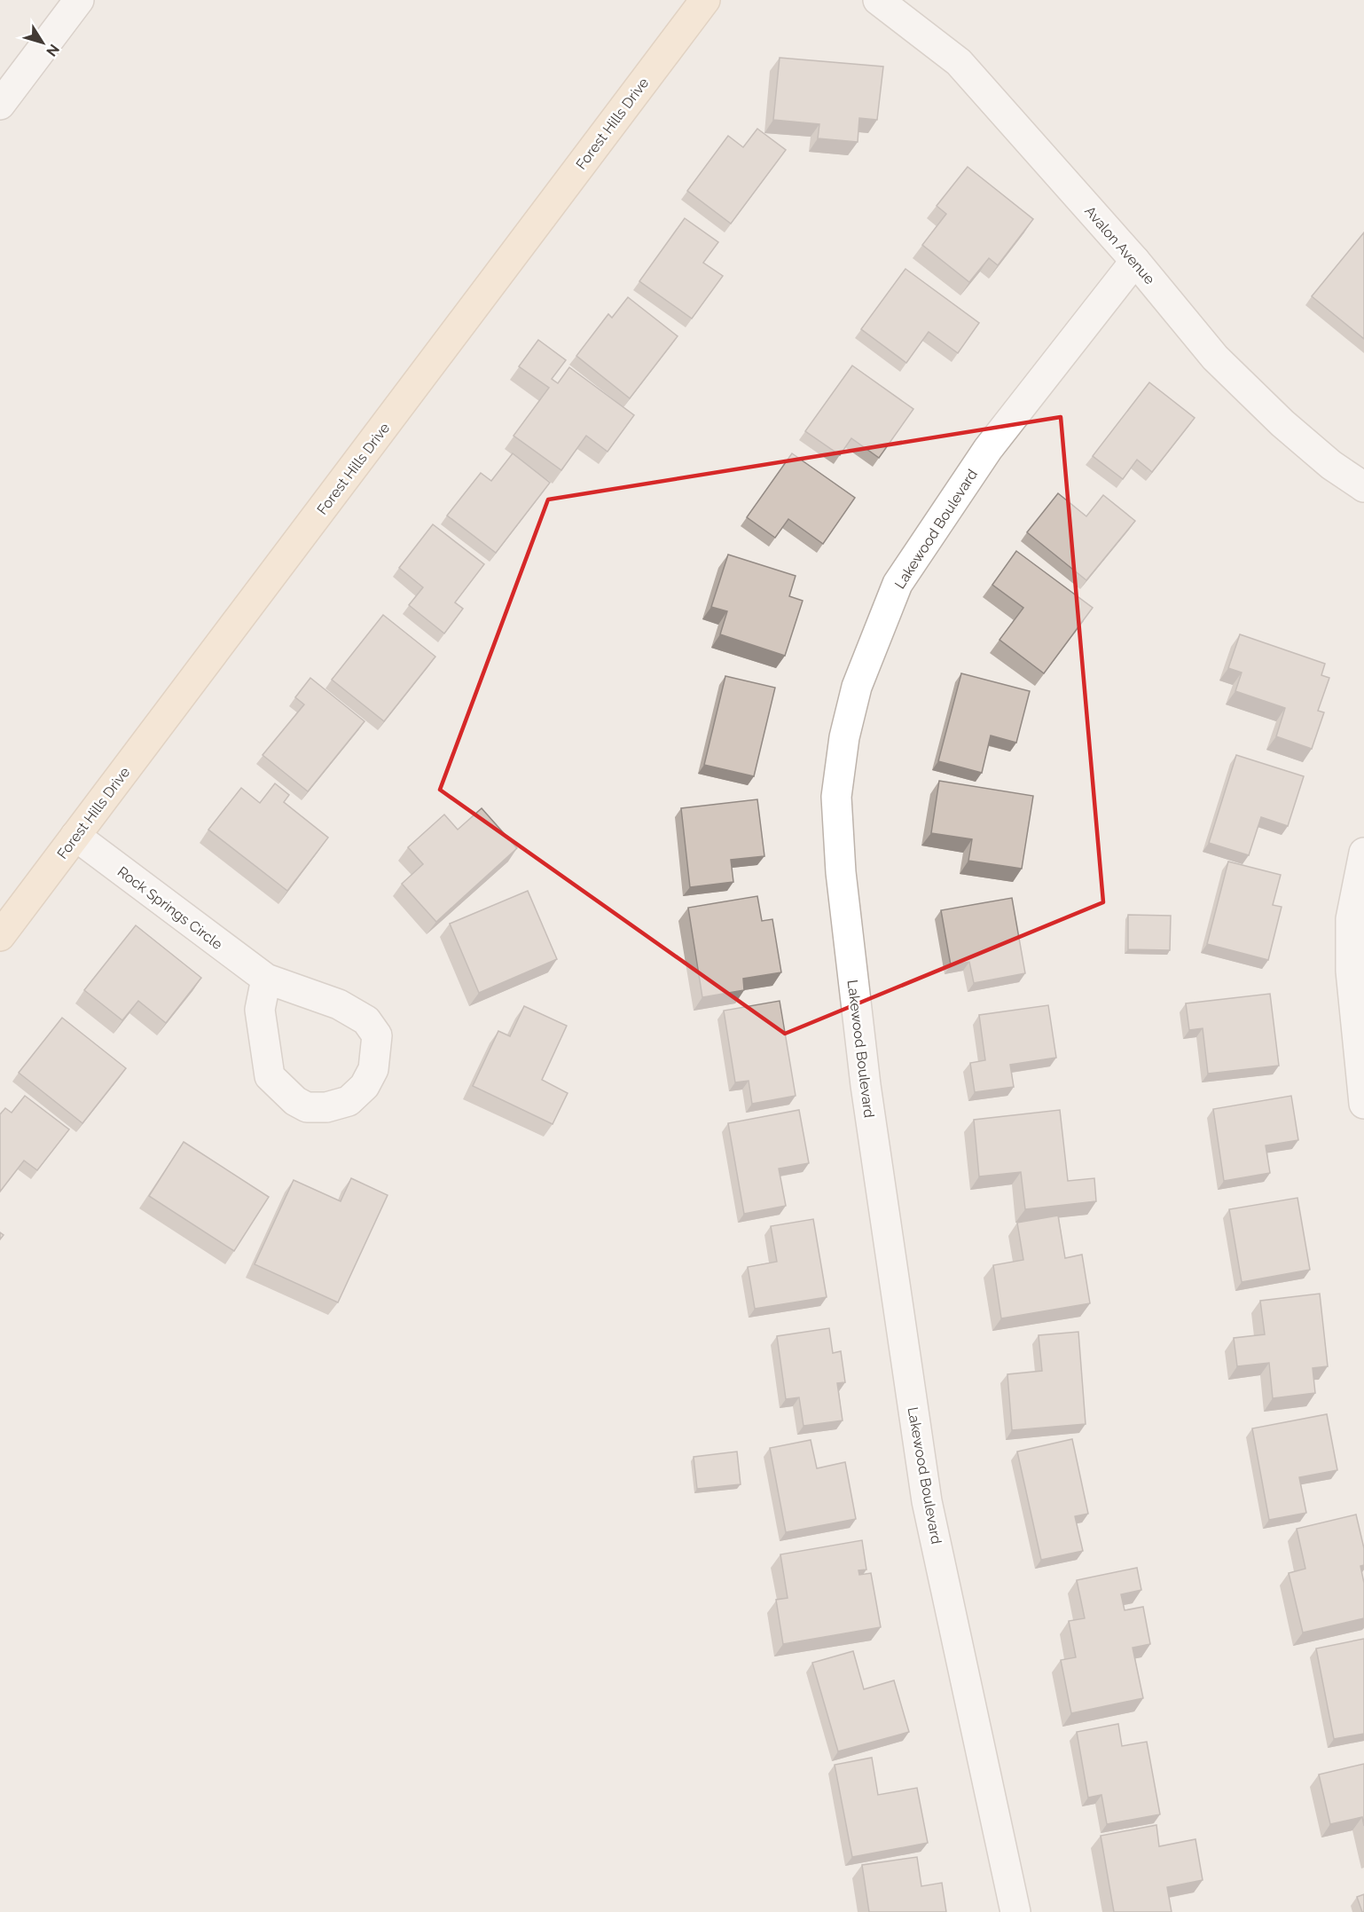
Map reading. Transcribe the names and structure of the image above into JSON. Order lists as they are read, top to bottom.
{
  "streets": {
    "street": [
      "Forest Hills Drive",
      "Avalon Avenue",
      "Lakewood Boulevard",
      "Rock Springs Circle"
    ]
  },
  "crossings": [
    ["Forest Hills Drive", "Rock Springs Circle"],
    ["Avalon Avenue", "Lakewood Boulevard"]
  ],
  "north": "bottom right"
}
